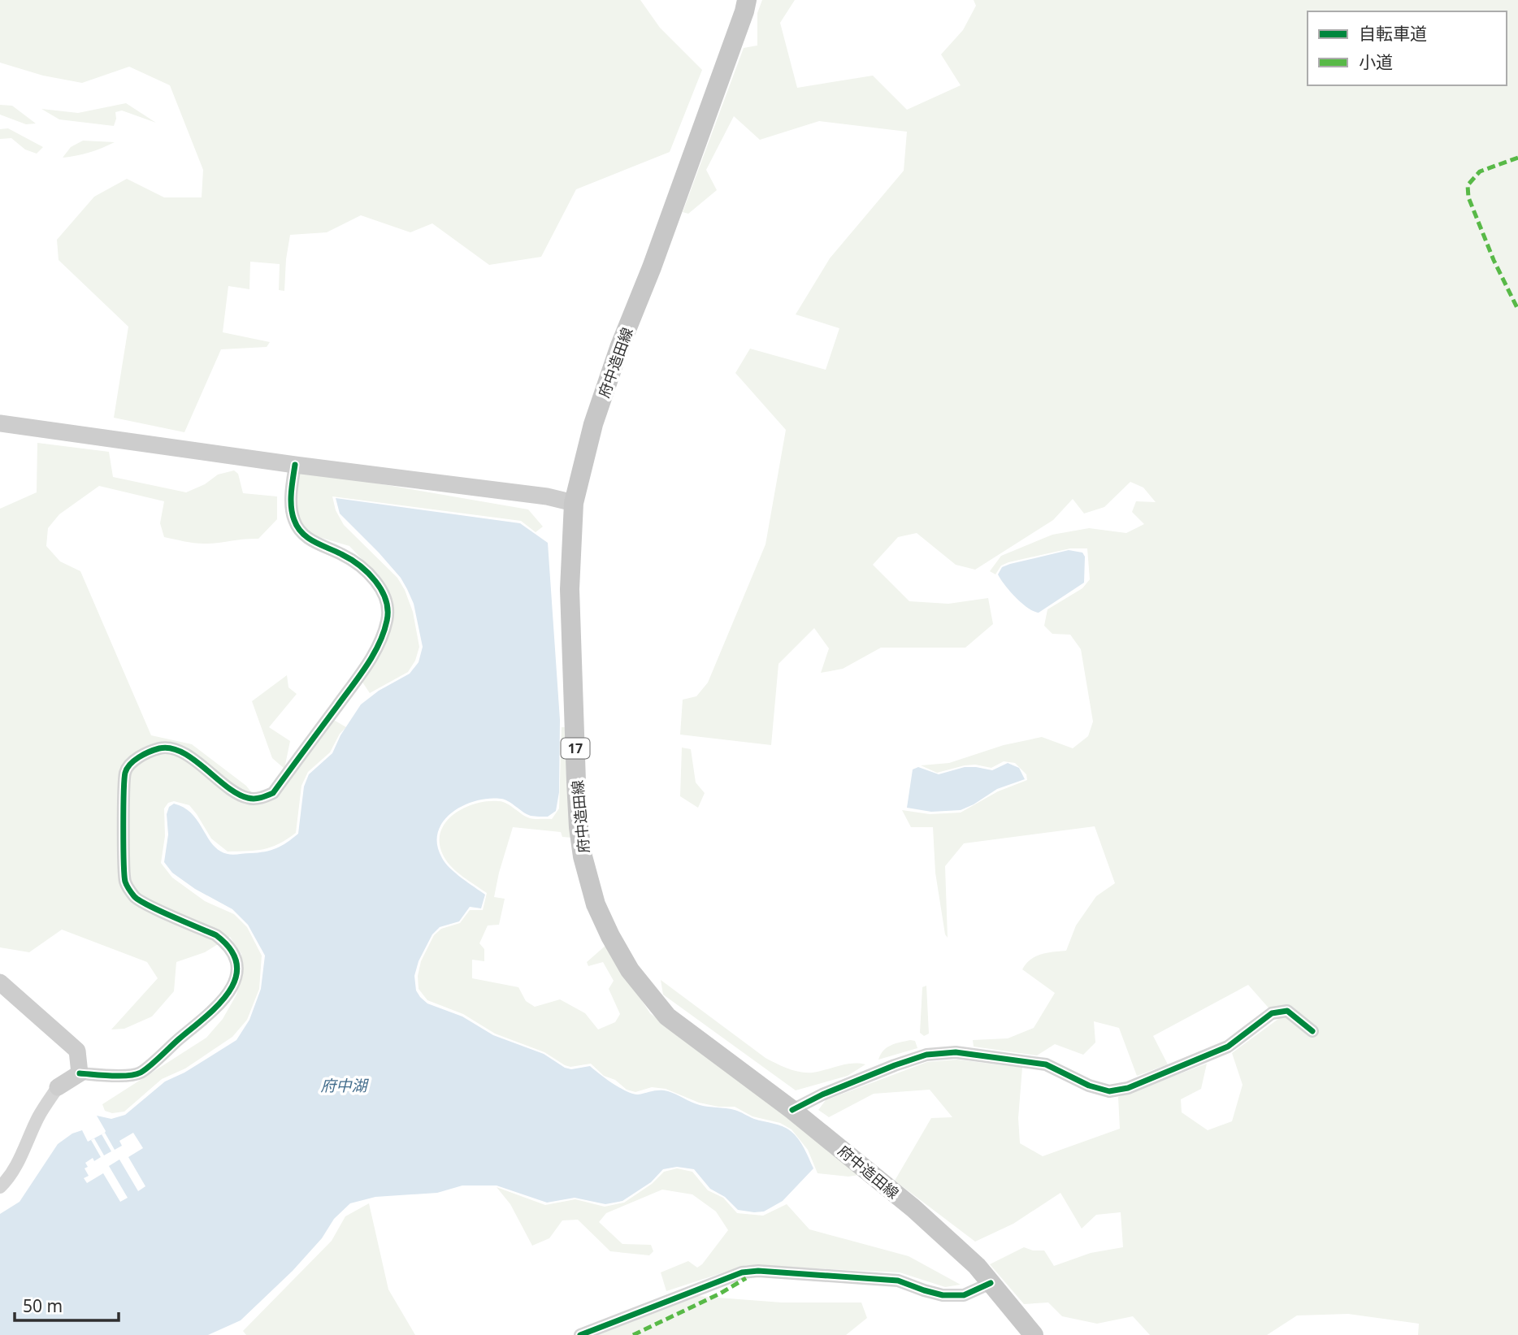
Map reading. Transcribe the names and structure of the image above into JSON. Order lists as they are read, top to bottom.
{
  "streets": {
    "main road": ["府中造田線", "17"]
  },
  "water": ["府中湖"],
  "legend": ["自転車道", "小道"],
  "scale_bar": "50 m"
}
